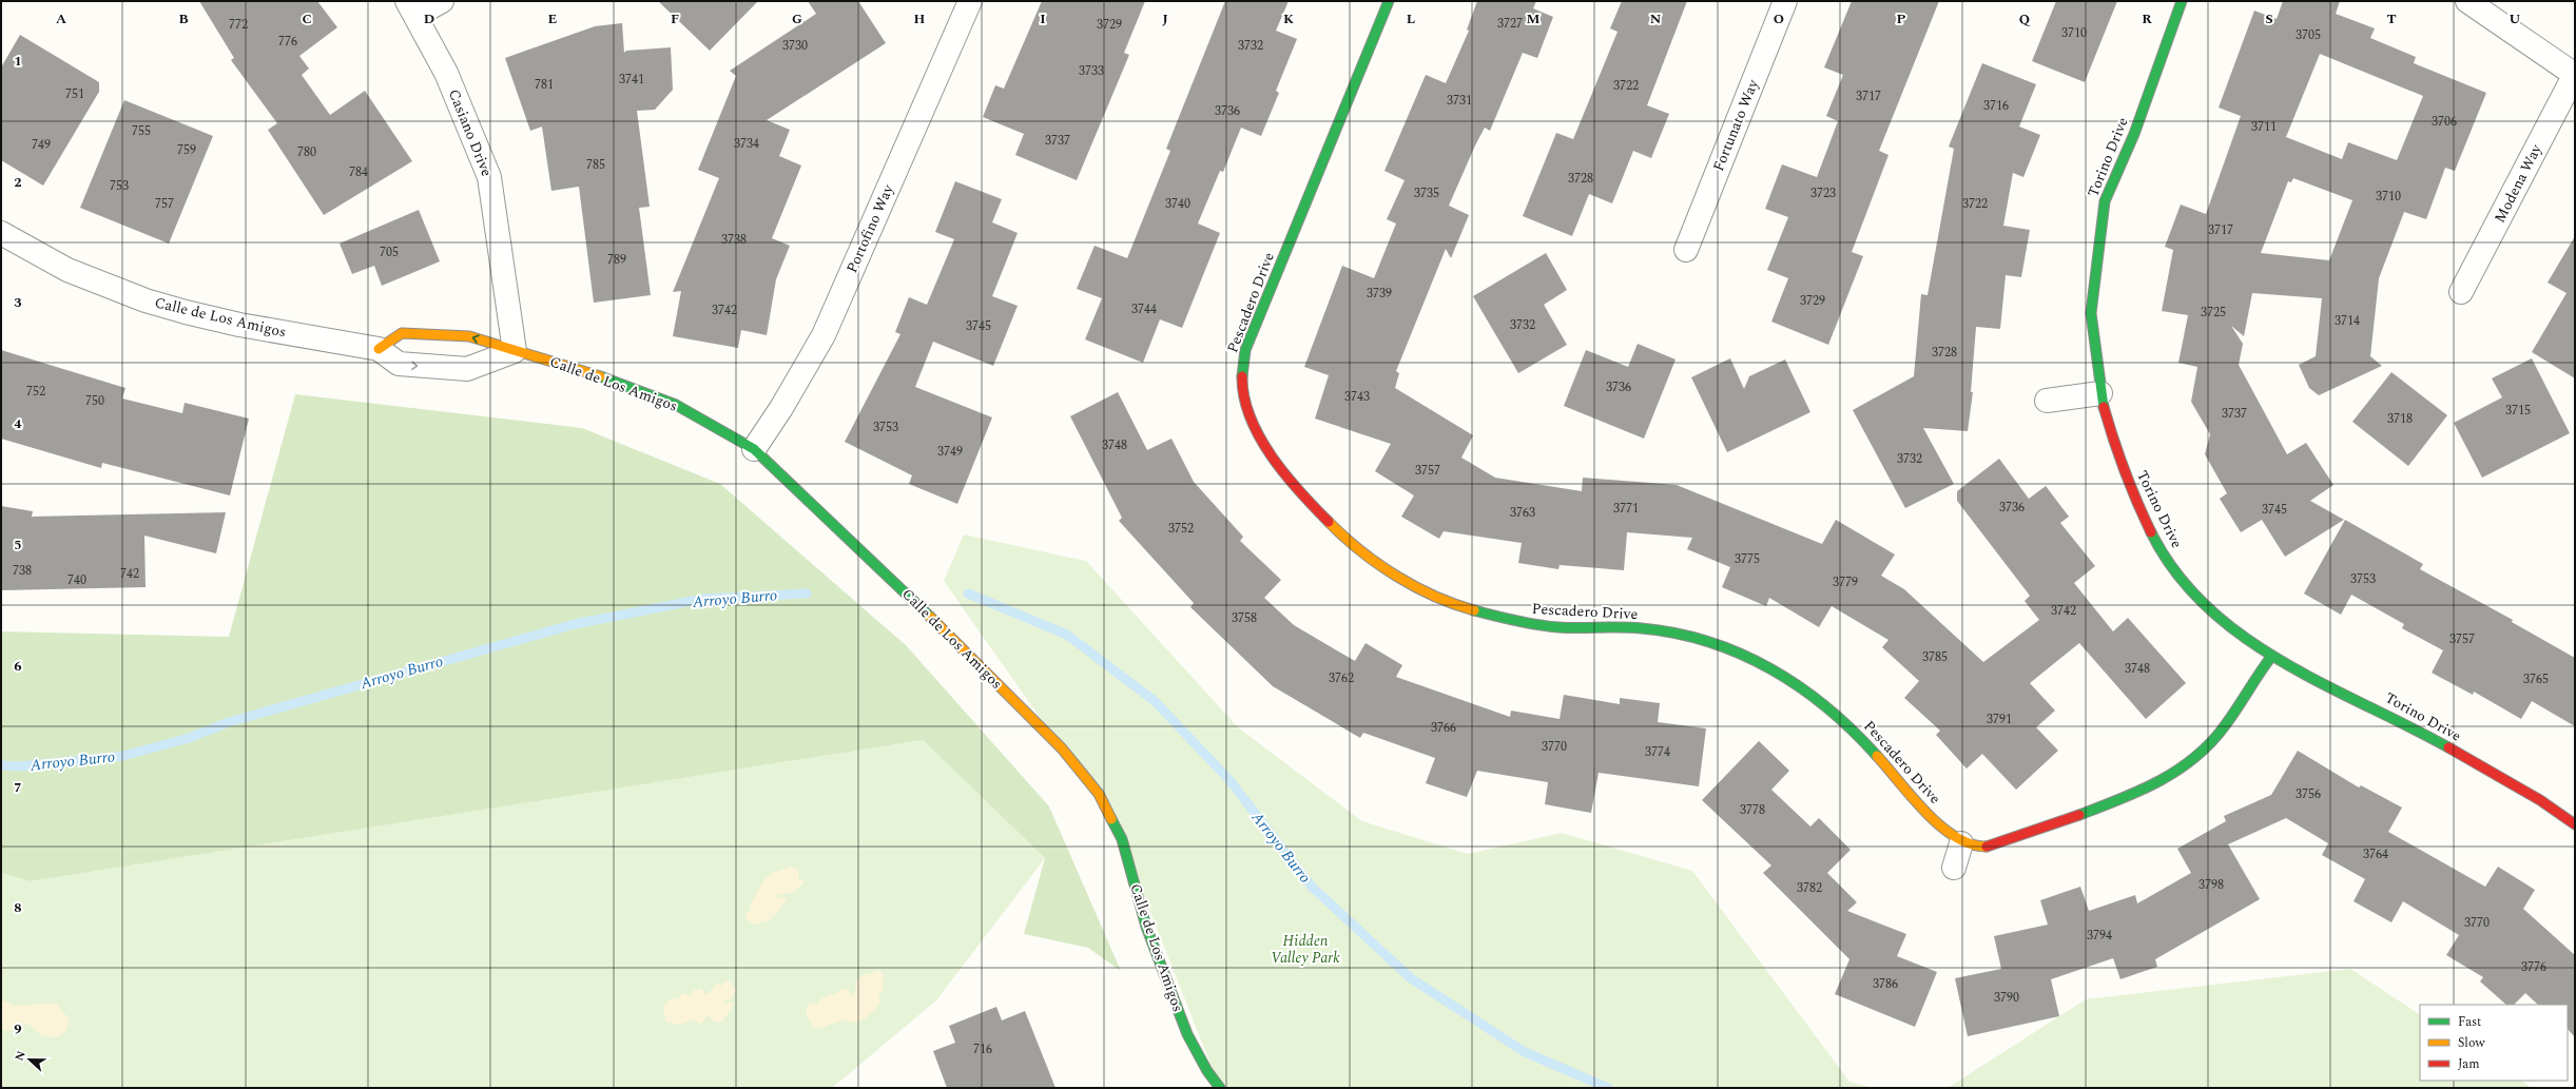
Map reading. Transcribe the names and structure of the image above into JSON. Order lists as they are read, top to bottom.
{
  "streets": {
    "street": [
      "Fortunato Way",
      "Casiano Drive",
      "Torino Drive",
      "Modena Way",
      "Portofino Way",
      "Pescadero Drive",
      "Calle de Los Amigos"
    ]
  },
  "crossings": [
    ["Casiano Drive", "Calle de Los Amigos"],
    ["Torino Drive", "Pescadero Drive"],
    ["Portofino Way", "Calle de Los Amigos"]
  ],
  "water": ["Arroyo Burro"],
  "parks": ["Hidden Valley Park"],
  "house_numbers": [
    "3727",
    "772",
    "3729",
    "3710",
    "3705",
    "776",
    "3730",
    "3732",
    "3733",
    "3741",
    "781",
    "3722",
    "751",
    "3717",
    "3731",
    "3716",
    "3736",
    "3706",
    "3711",
    "755",
    "3737",
    "3734",
    "749",
    "759",
    "780",
    "785",
    "784",
    "3728",
    "753",
    "3735",
    "3723",
    "3710",
    "757",
    "3740",
    "3722",
    "3717",
    "3738",
    "705",
    "789",
    "3739",
    "3729",
    "3744",
    "3742",
    "3725",
    "3714",
    "3732",
    "3745",
    "3728",
    "3736",
    "752",
    "3743",
    "750",
    "3715",
    "3737",
    "3718",
    "3753",
    "3748",
    "3749",
    "3732",
    "3757",
    "3736",
    "3771",
    "3745",
    "3763",
    "3752",
    "3775",
    "738",
    "742",
    "3753",
    "740",
    "3779",
    "3742",
    "3758",
    "3757",
    "3785",
    "3748",
    "3762",
    "3765",
    "3791",
    "3766",
    "3770",
    "3774",
    "3756",
    "3778",
    "3764",
    "3798",
    "3782",
    "3770",
    "3794",
    "3776",
    "3786",
    "3790",
    "716"
  ],
  "legend": ["Fast", "Slow", "Jam"],
  "north": "left",
  "grid": {
    "columns": [
      "A",
      "B",
      "C",
      "D",
      "E",
      "F",
      "G",
      "H",
      "I",
      "J",
      "K",
      "L",
      "M",
      "N",
      "O",
      "P",
      "Q",
      "R",
      "S",
      "T",
      "U"
    ],
    "rows": [
      "1",
      "2",
      "3",
      "4",
      "5",
      "6",
      "7",
      "8",
      "9"
    ]
  }
}
